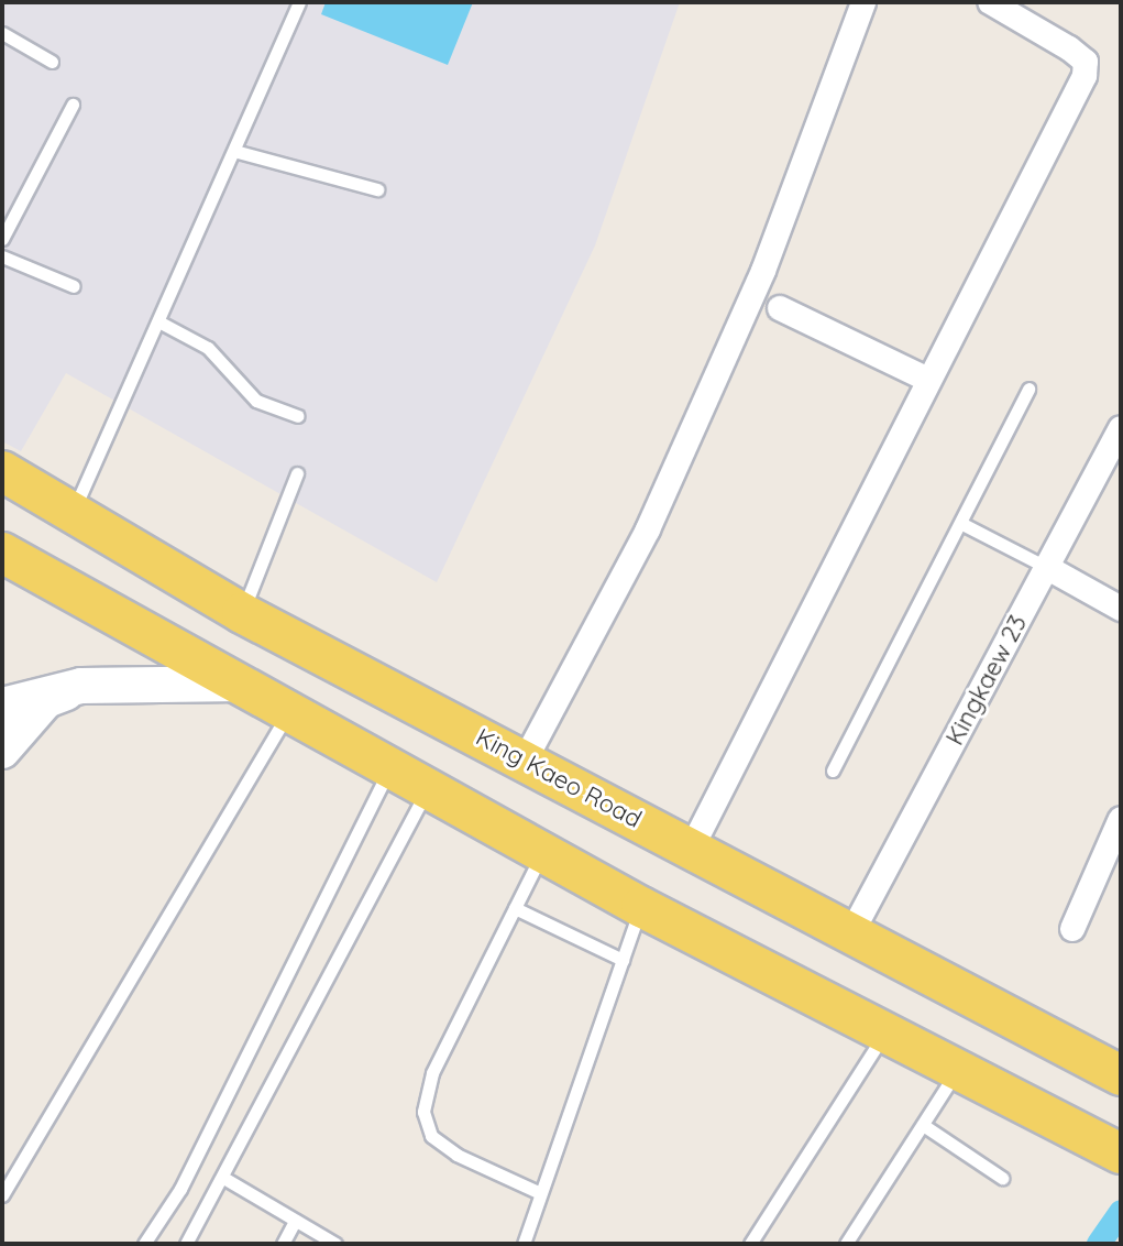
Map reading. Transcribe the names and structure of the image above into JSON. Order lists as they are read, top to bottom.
{
  "streets": {
    "main road": ["King Kaeo Road"],
    "street": ["Kingkaew 23"]
  },
  "crossings": [
    ["Kingkaew 23", "King Kaeo Road"]
  ]
}
